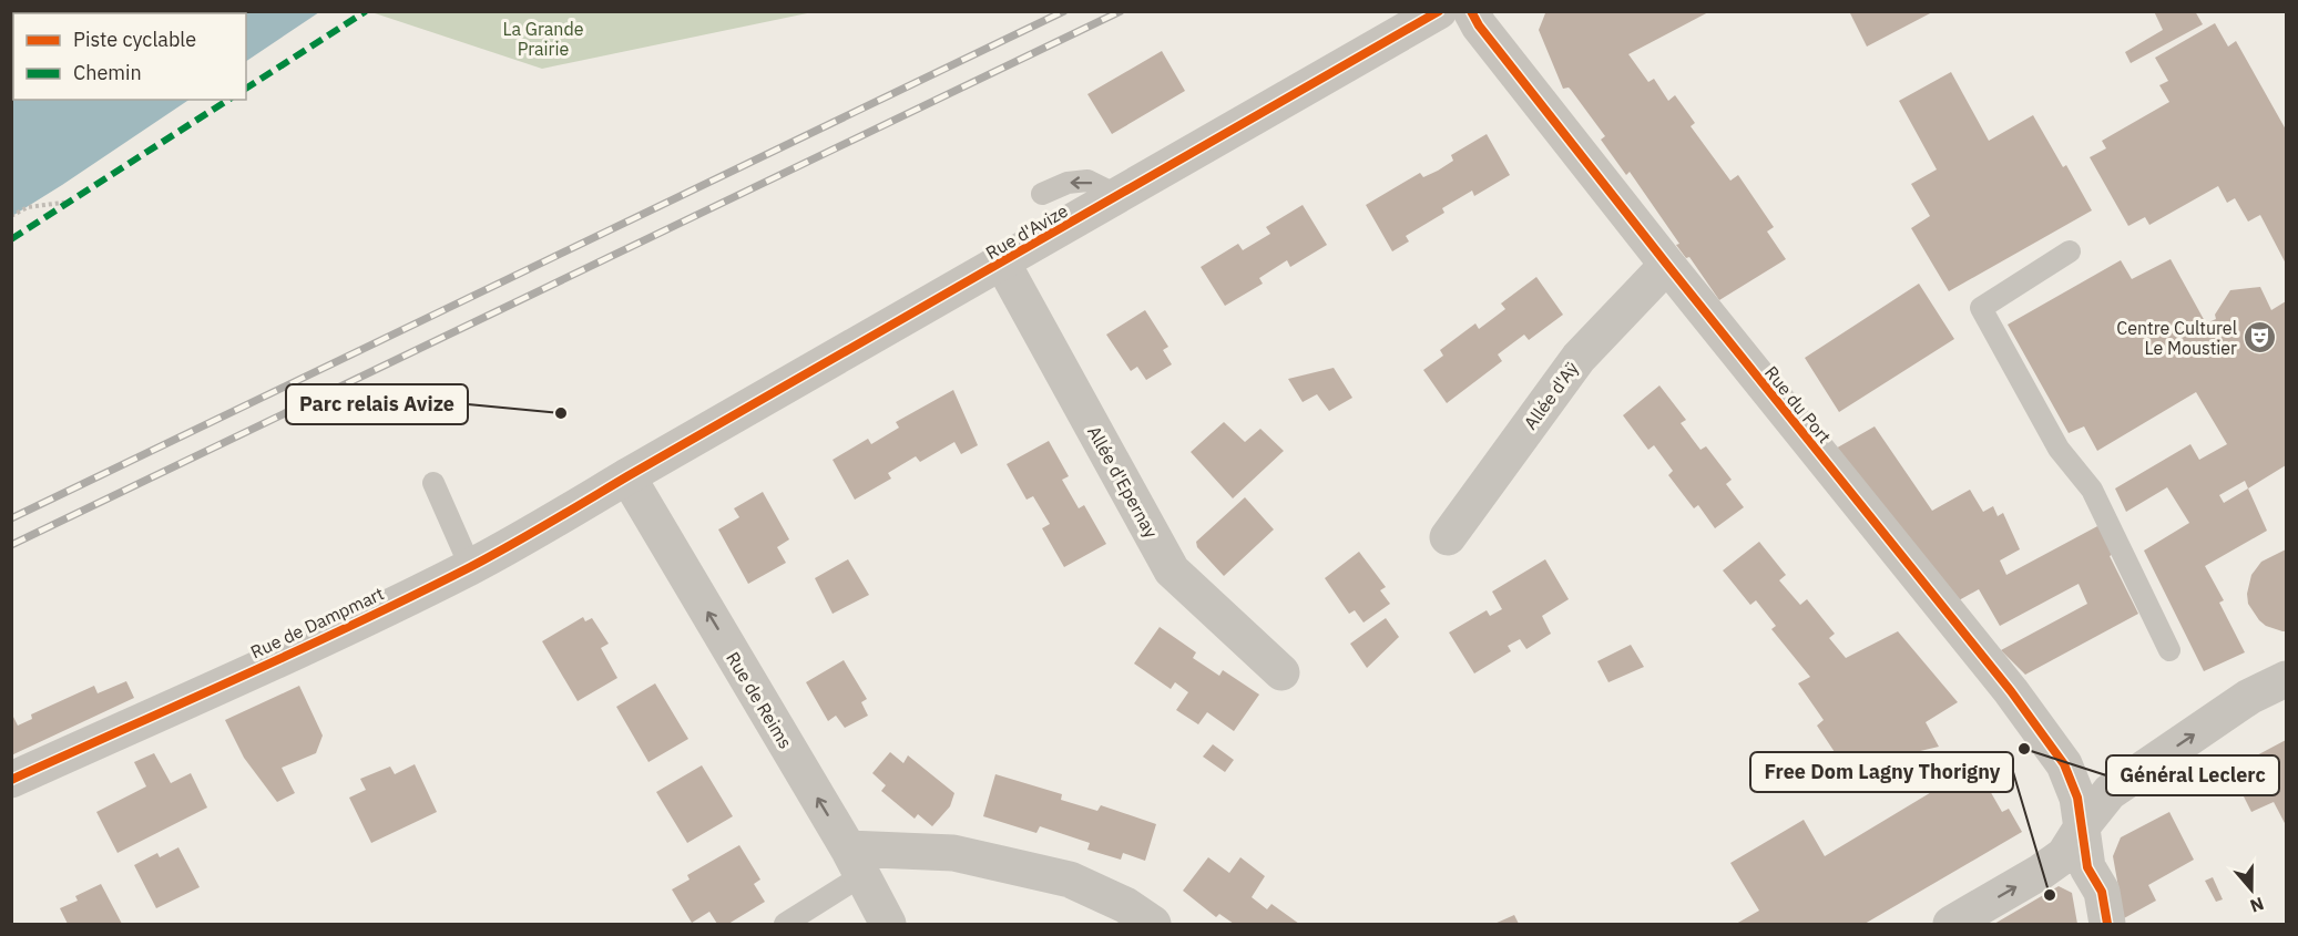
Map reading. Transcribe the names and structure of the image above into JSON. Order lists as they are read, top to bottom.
{
  "streets": {
    "street": [
      "Rue d'Avize",
      "Allée d'Aÿ",
      "Rue du Port",
      "Allée d'Epernay",
      "Rue de Dampmart",
      "Rue de Reims"
    ]
  },
  "crossings": [
    ["Rue d'Avize", "Allée d'Epernay"],
    ["Rue d'Avize", "Rue de Dampmart"],
    ["Rue d'Avize", "Rue de Reims"],
    ["Allée d'Aÿ", "Rue du Port"],
    ["Rue de Dampmart", "Rue de Reims"]
  ],
  "one_way": ["Rue de Reims"],
  "parks": ["La Grande Prairie"],
  "places": {
    "theatre": ["Centre Culturel Le Moustier"],
    "other": ["Parc relais Avize", "Général Leclerc", "Free Dom Lagny Thorigny"]
  },
  "legend": ["Piste cyclable", "Chemin"],
  "north": "bottom"
}
